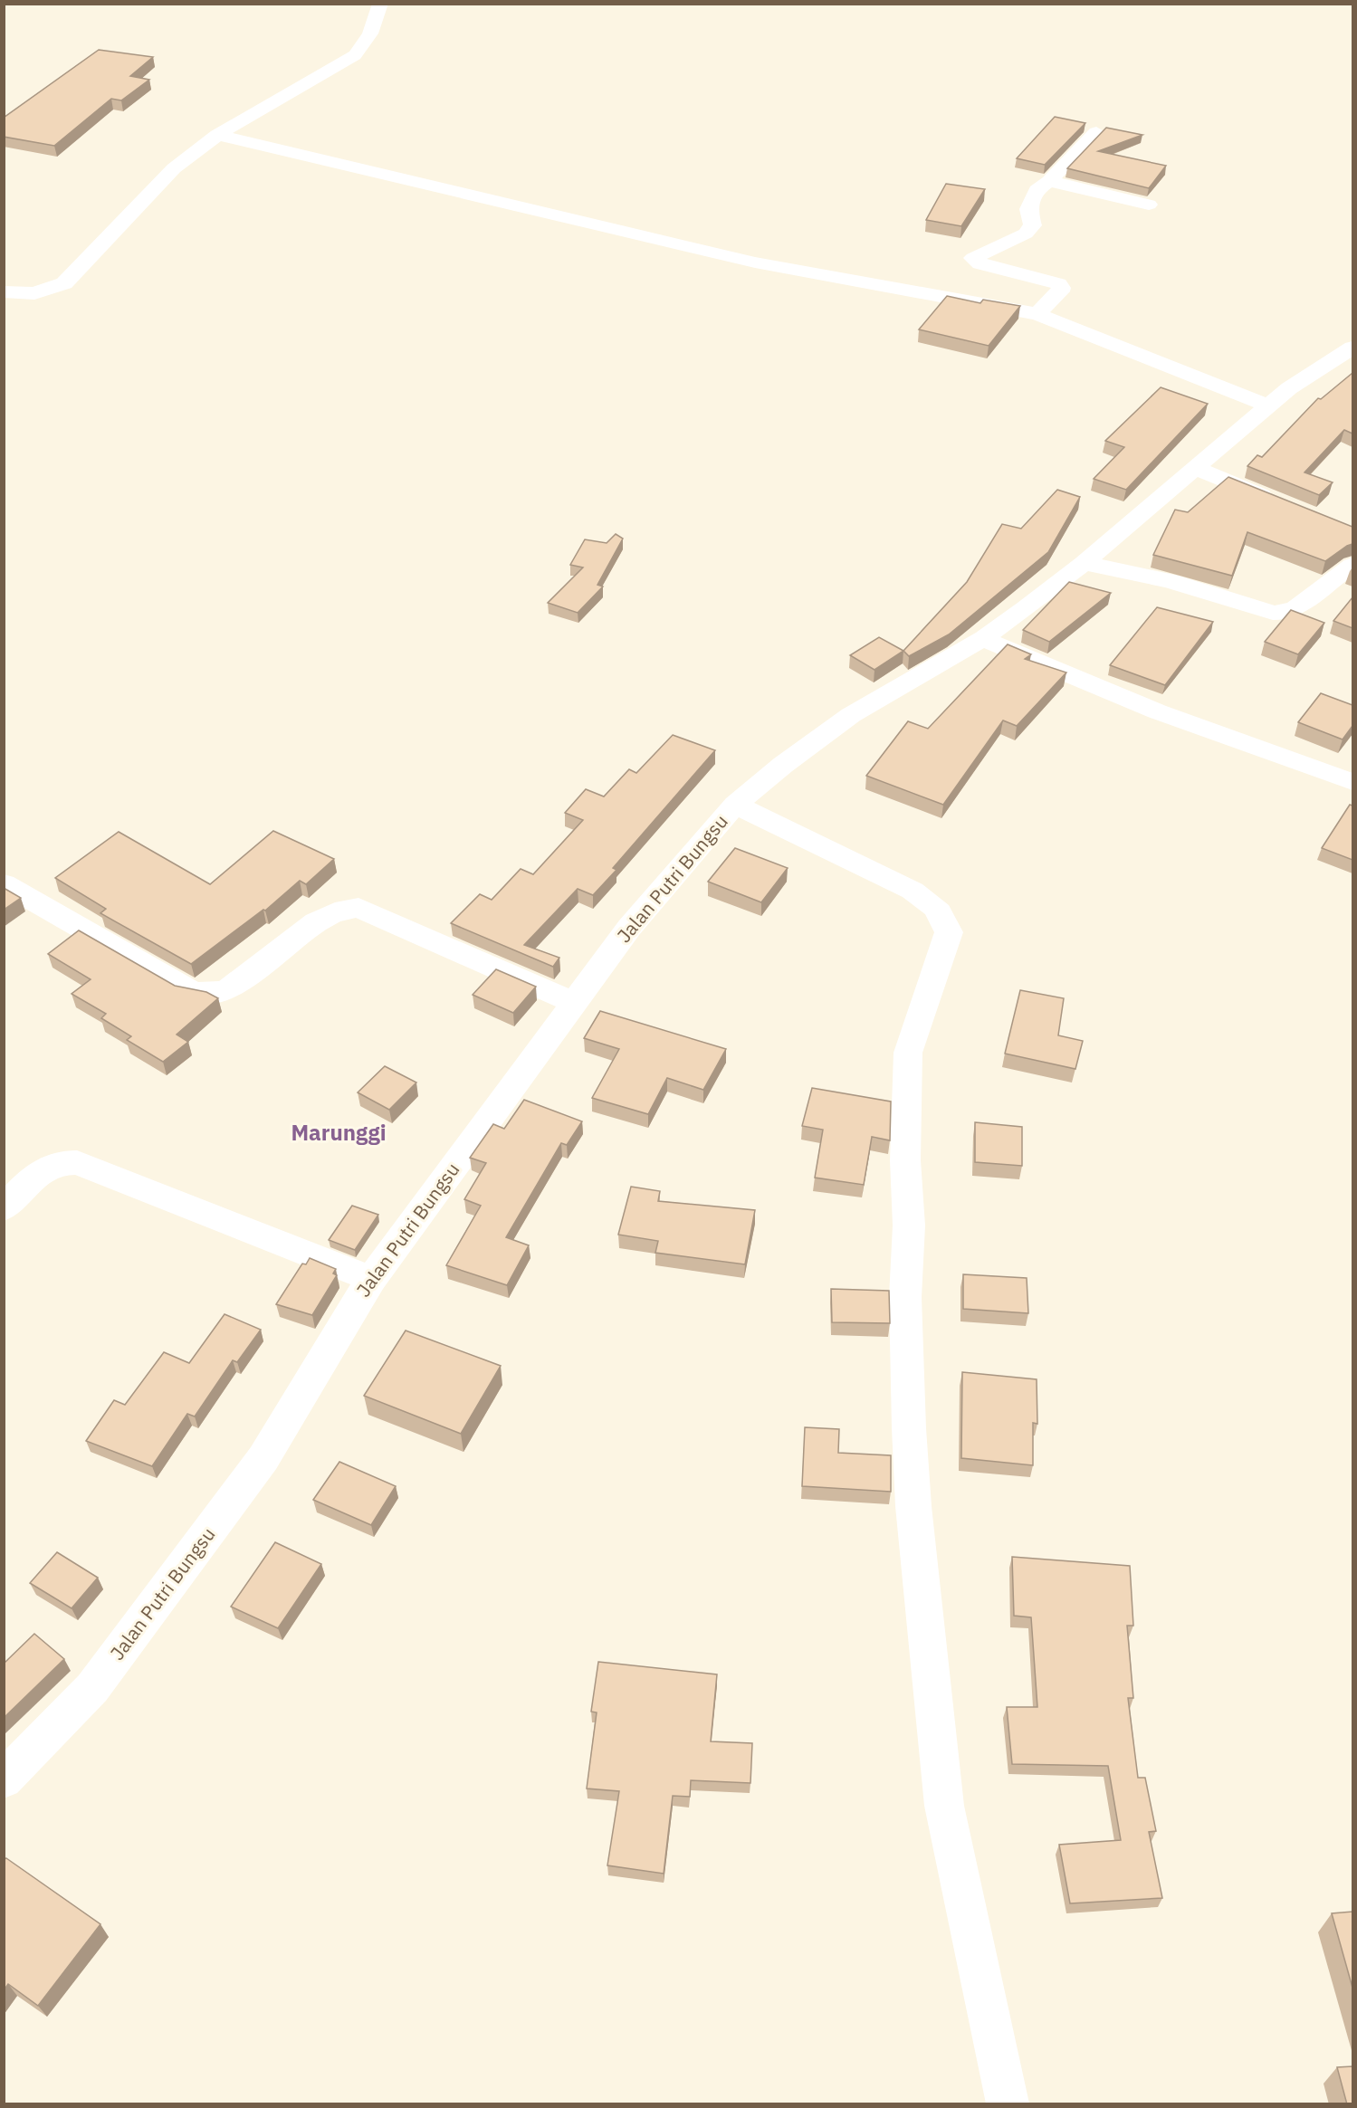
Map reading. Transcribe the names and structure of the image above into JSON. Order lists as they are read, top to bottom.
{
  "streets": {
    "street": ["Jalan Putri Bungsu"]
  },
  "districts": ["Marunggi"]
}
